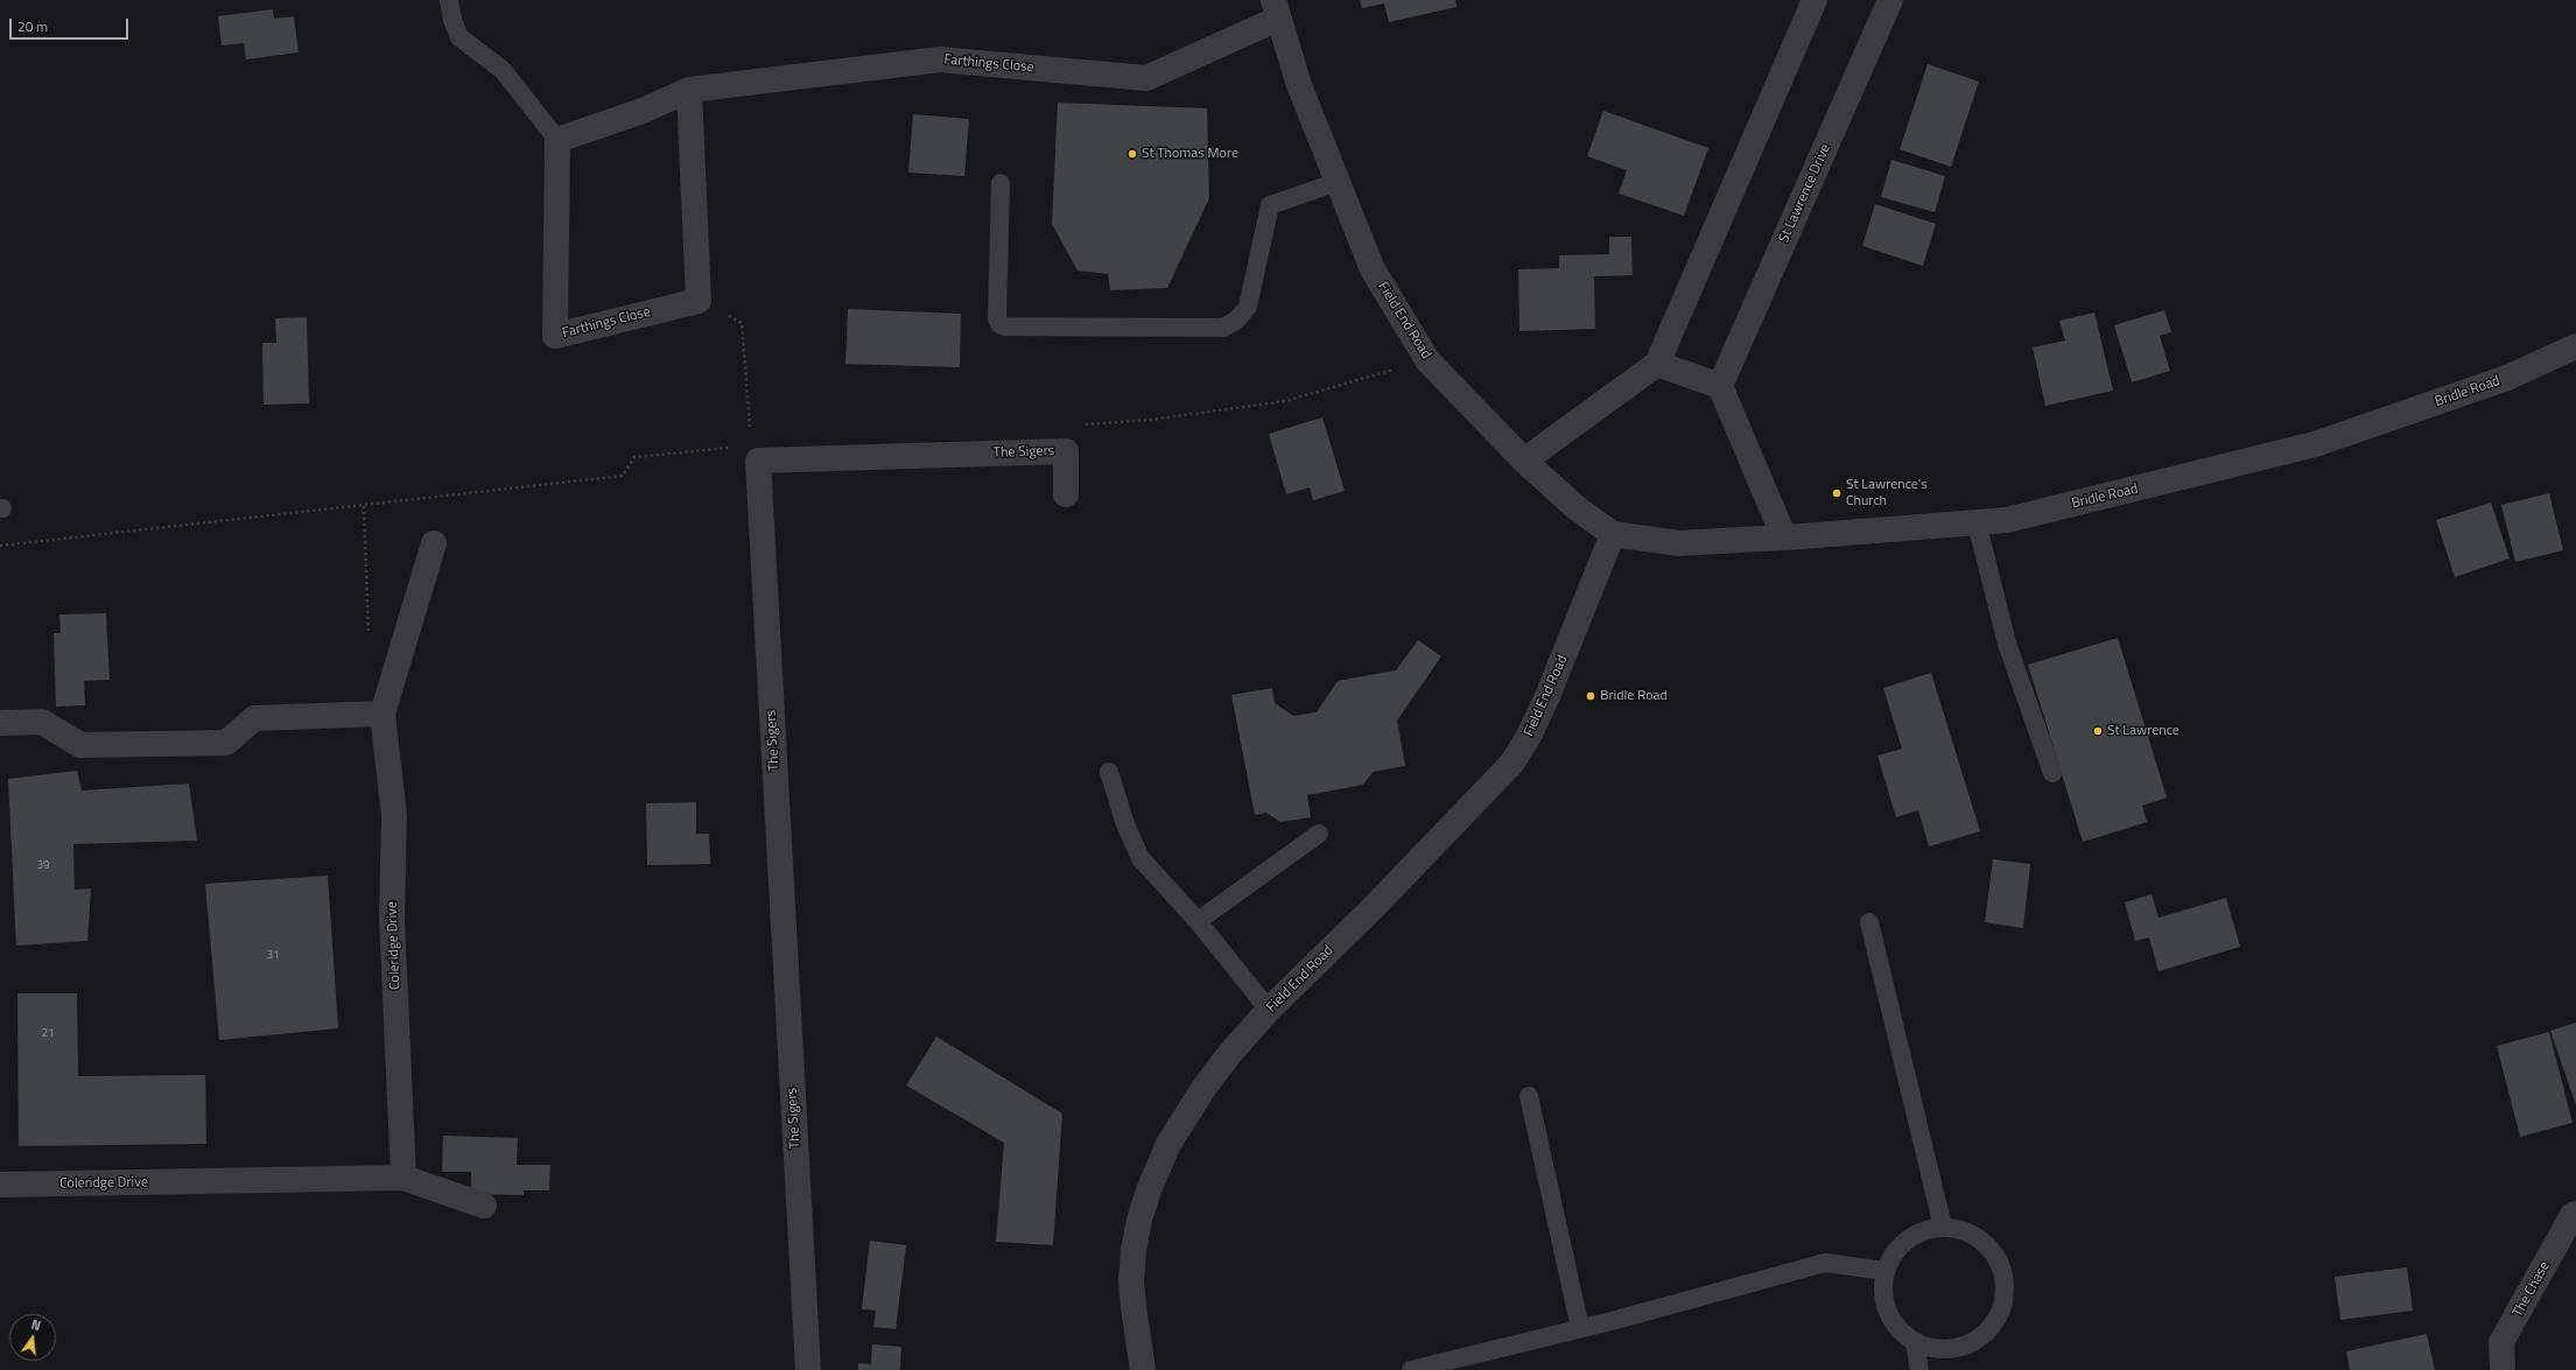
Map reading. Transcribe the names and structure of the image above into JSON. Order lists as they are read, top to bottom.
{
  "streets": {
    "street": [
      "Farthings Close",
      "St Lawrence Drive",
      "Field End Road",
      "Bridle Road",
      "The Sigers",
      "Coleridge Drive",
      "The Chase"
    ]
  },
  "crossings": [
    ["Farthings Close", "Field End Road"],
    ["Field End Road", "Bridle Road"]
  ],
  "places": [
    "St Thomas More",
    "St Lawrence's Church",
    "Bridle Road",
    "St Lawrence"
  ],
  "house_numbers": ["39", "31", "21"],
  "scale_bar": "20 m",
  "north": "top"
}
